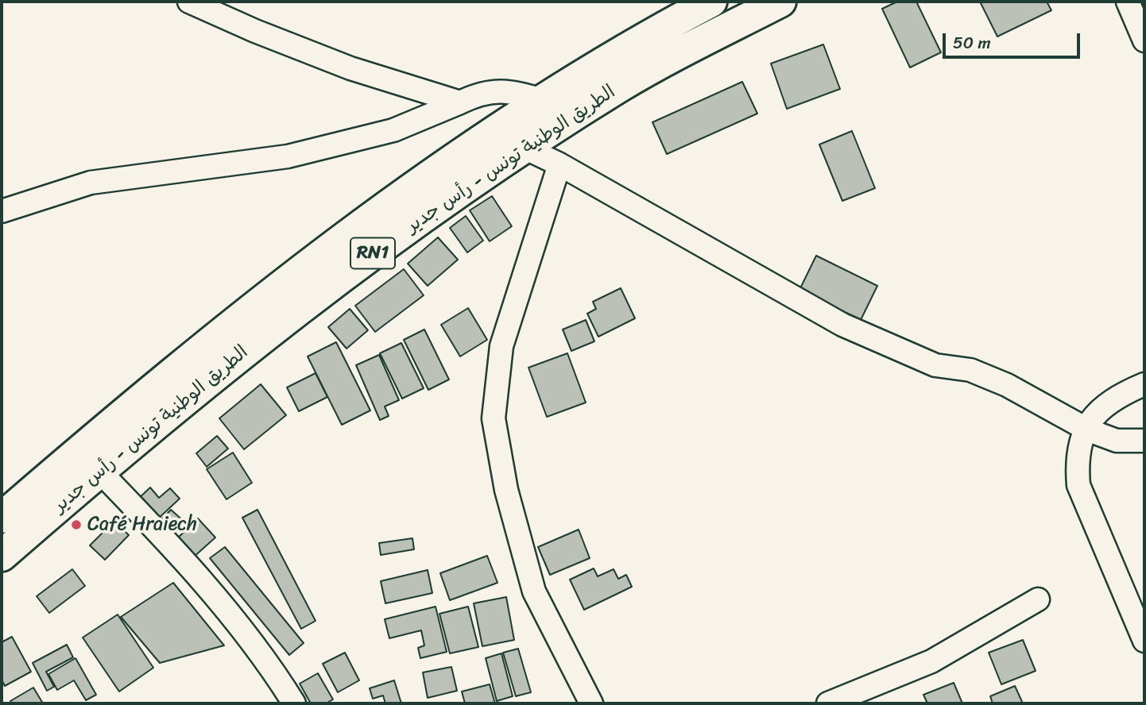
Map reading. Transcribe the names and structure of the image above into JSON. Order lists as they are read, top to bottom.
{
  "streets": {
    "highway": ["الطريق الوطنية تونس - رأس جدير", "RN1"]
  },
  "places": ["Café Hraiech"],
  "scale_bar": "50 m"
}
